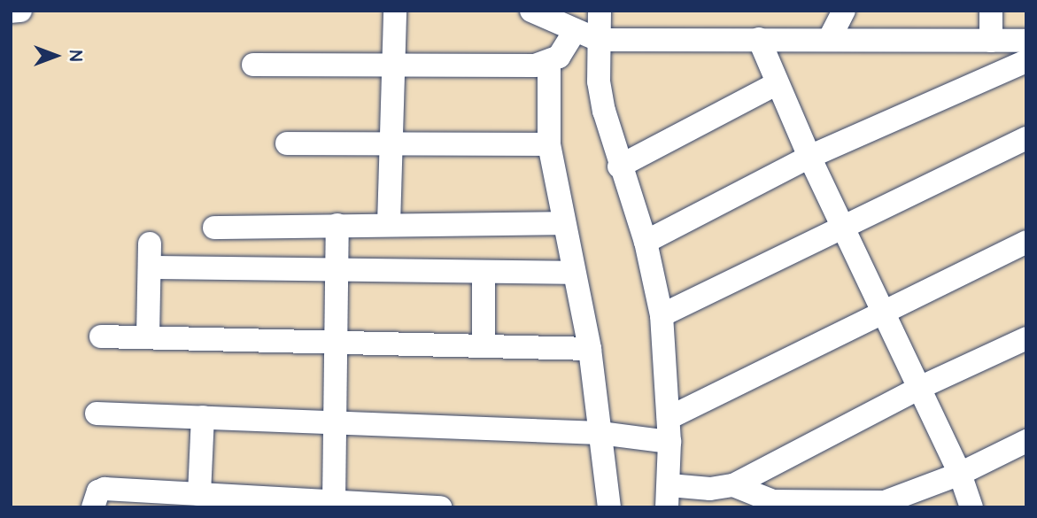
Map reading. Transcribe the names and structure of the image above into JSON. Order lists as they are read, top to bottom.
{
  "north": "right"
}
